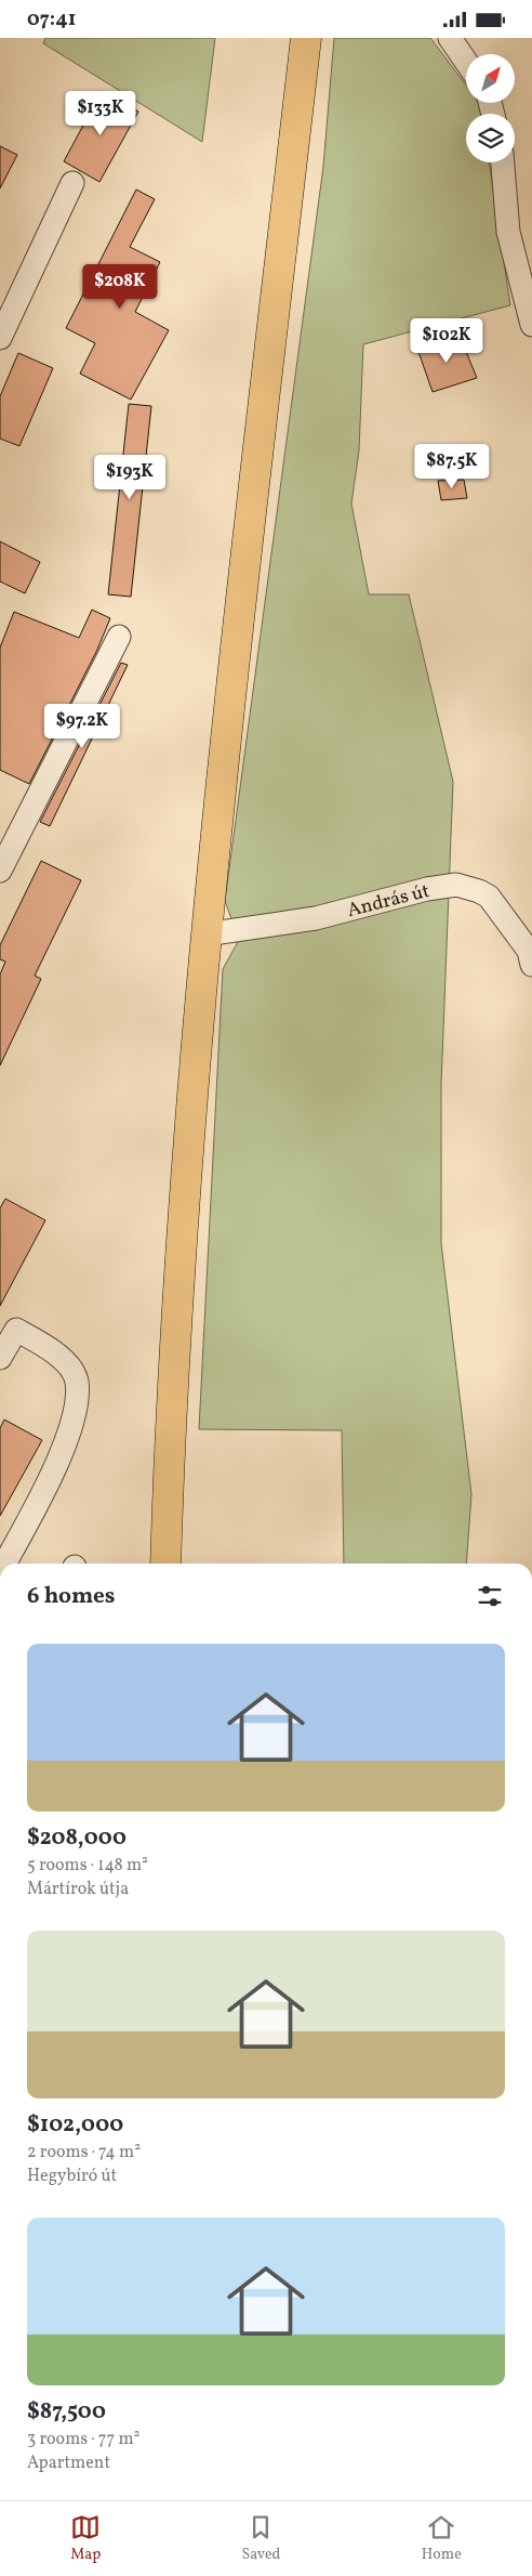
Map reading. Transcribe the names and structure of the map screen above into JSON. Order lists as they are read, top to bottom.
{
  "streets": {
    "street": ["András út"]
  },
  "north": "top right",
  "page": {
    "status": "07:41",
    "price": [
      "$133K",
      "$208K",
      "$102K",
      "$87.5K",
      "$193K",
      "$97.2K"
    ],
    "heading": "6 homes",
    "list": [
      {
        "name": "$208,000",
        "note": "5 rooms · 148 m² · Mártírok útja"
      },
      {
        "name": "$102,000",
        "note": "2 rooms · 74 m² · Hegybíró út"
      },
      {
        "name": "$87,500",
        "note": "3 rooms · 77 m² · Apartment"
      }
    ],
    "tabs": ["Map", "Saved", "Home"]
  }
}
